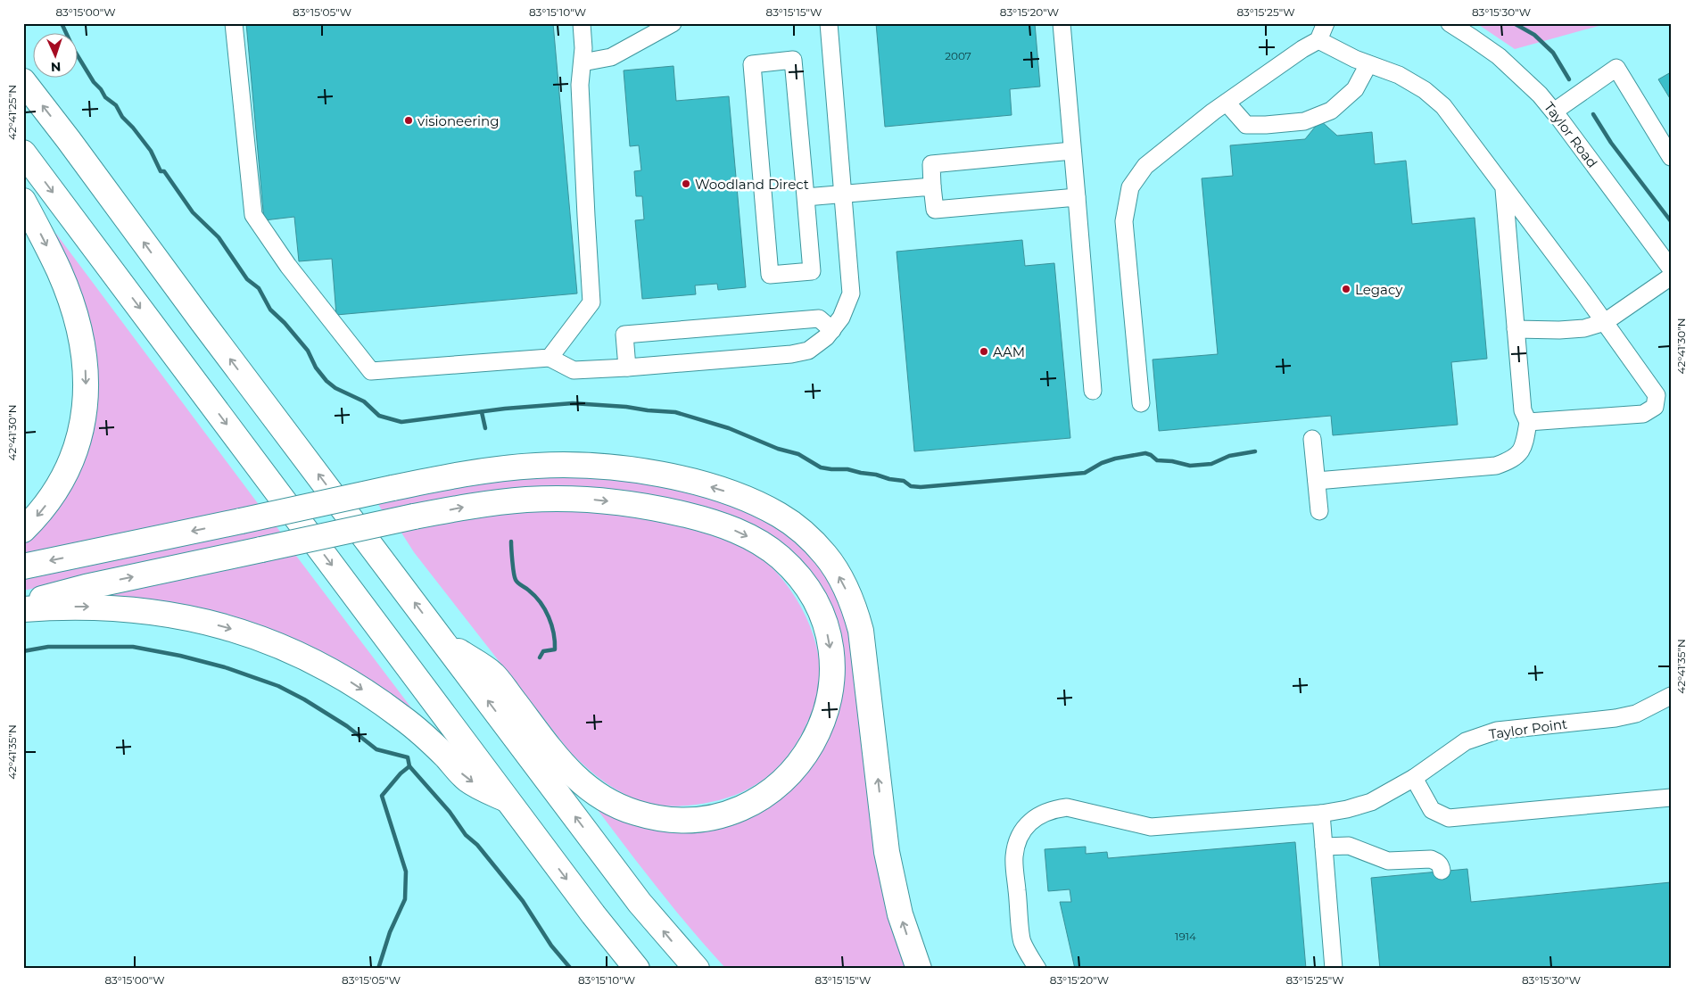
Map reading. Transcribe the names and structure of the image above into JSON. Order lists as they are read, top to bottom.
{
  "streets": {
    "street": ["Taylor Road", "Taylor Point"]
  },
  "places": [
    "visioneering",
    "Woodland Direct",
    "Legacy",
    "AAM"
  ],
  "house_numbers": ["2007", "1914"],
  "north": "bottom",
  "coordinates": [
    "83°15'00\"W",
    "83°15'05\"W",
    "83°15'10\"W",
    "83°15'15\"W",
    "83°15'20\"W",
    "83°15'25\"W",
    "83°15'30\"W",
    "42°41'25\"N",
    "42°41'30\"N",
    "42°41'35\"N"
  ]
}
